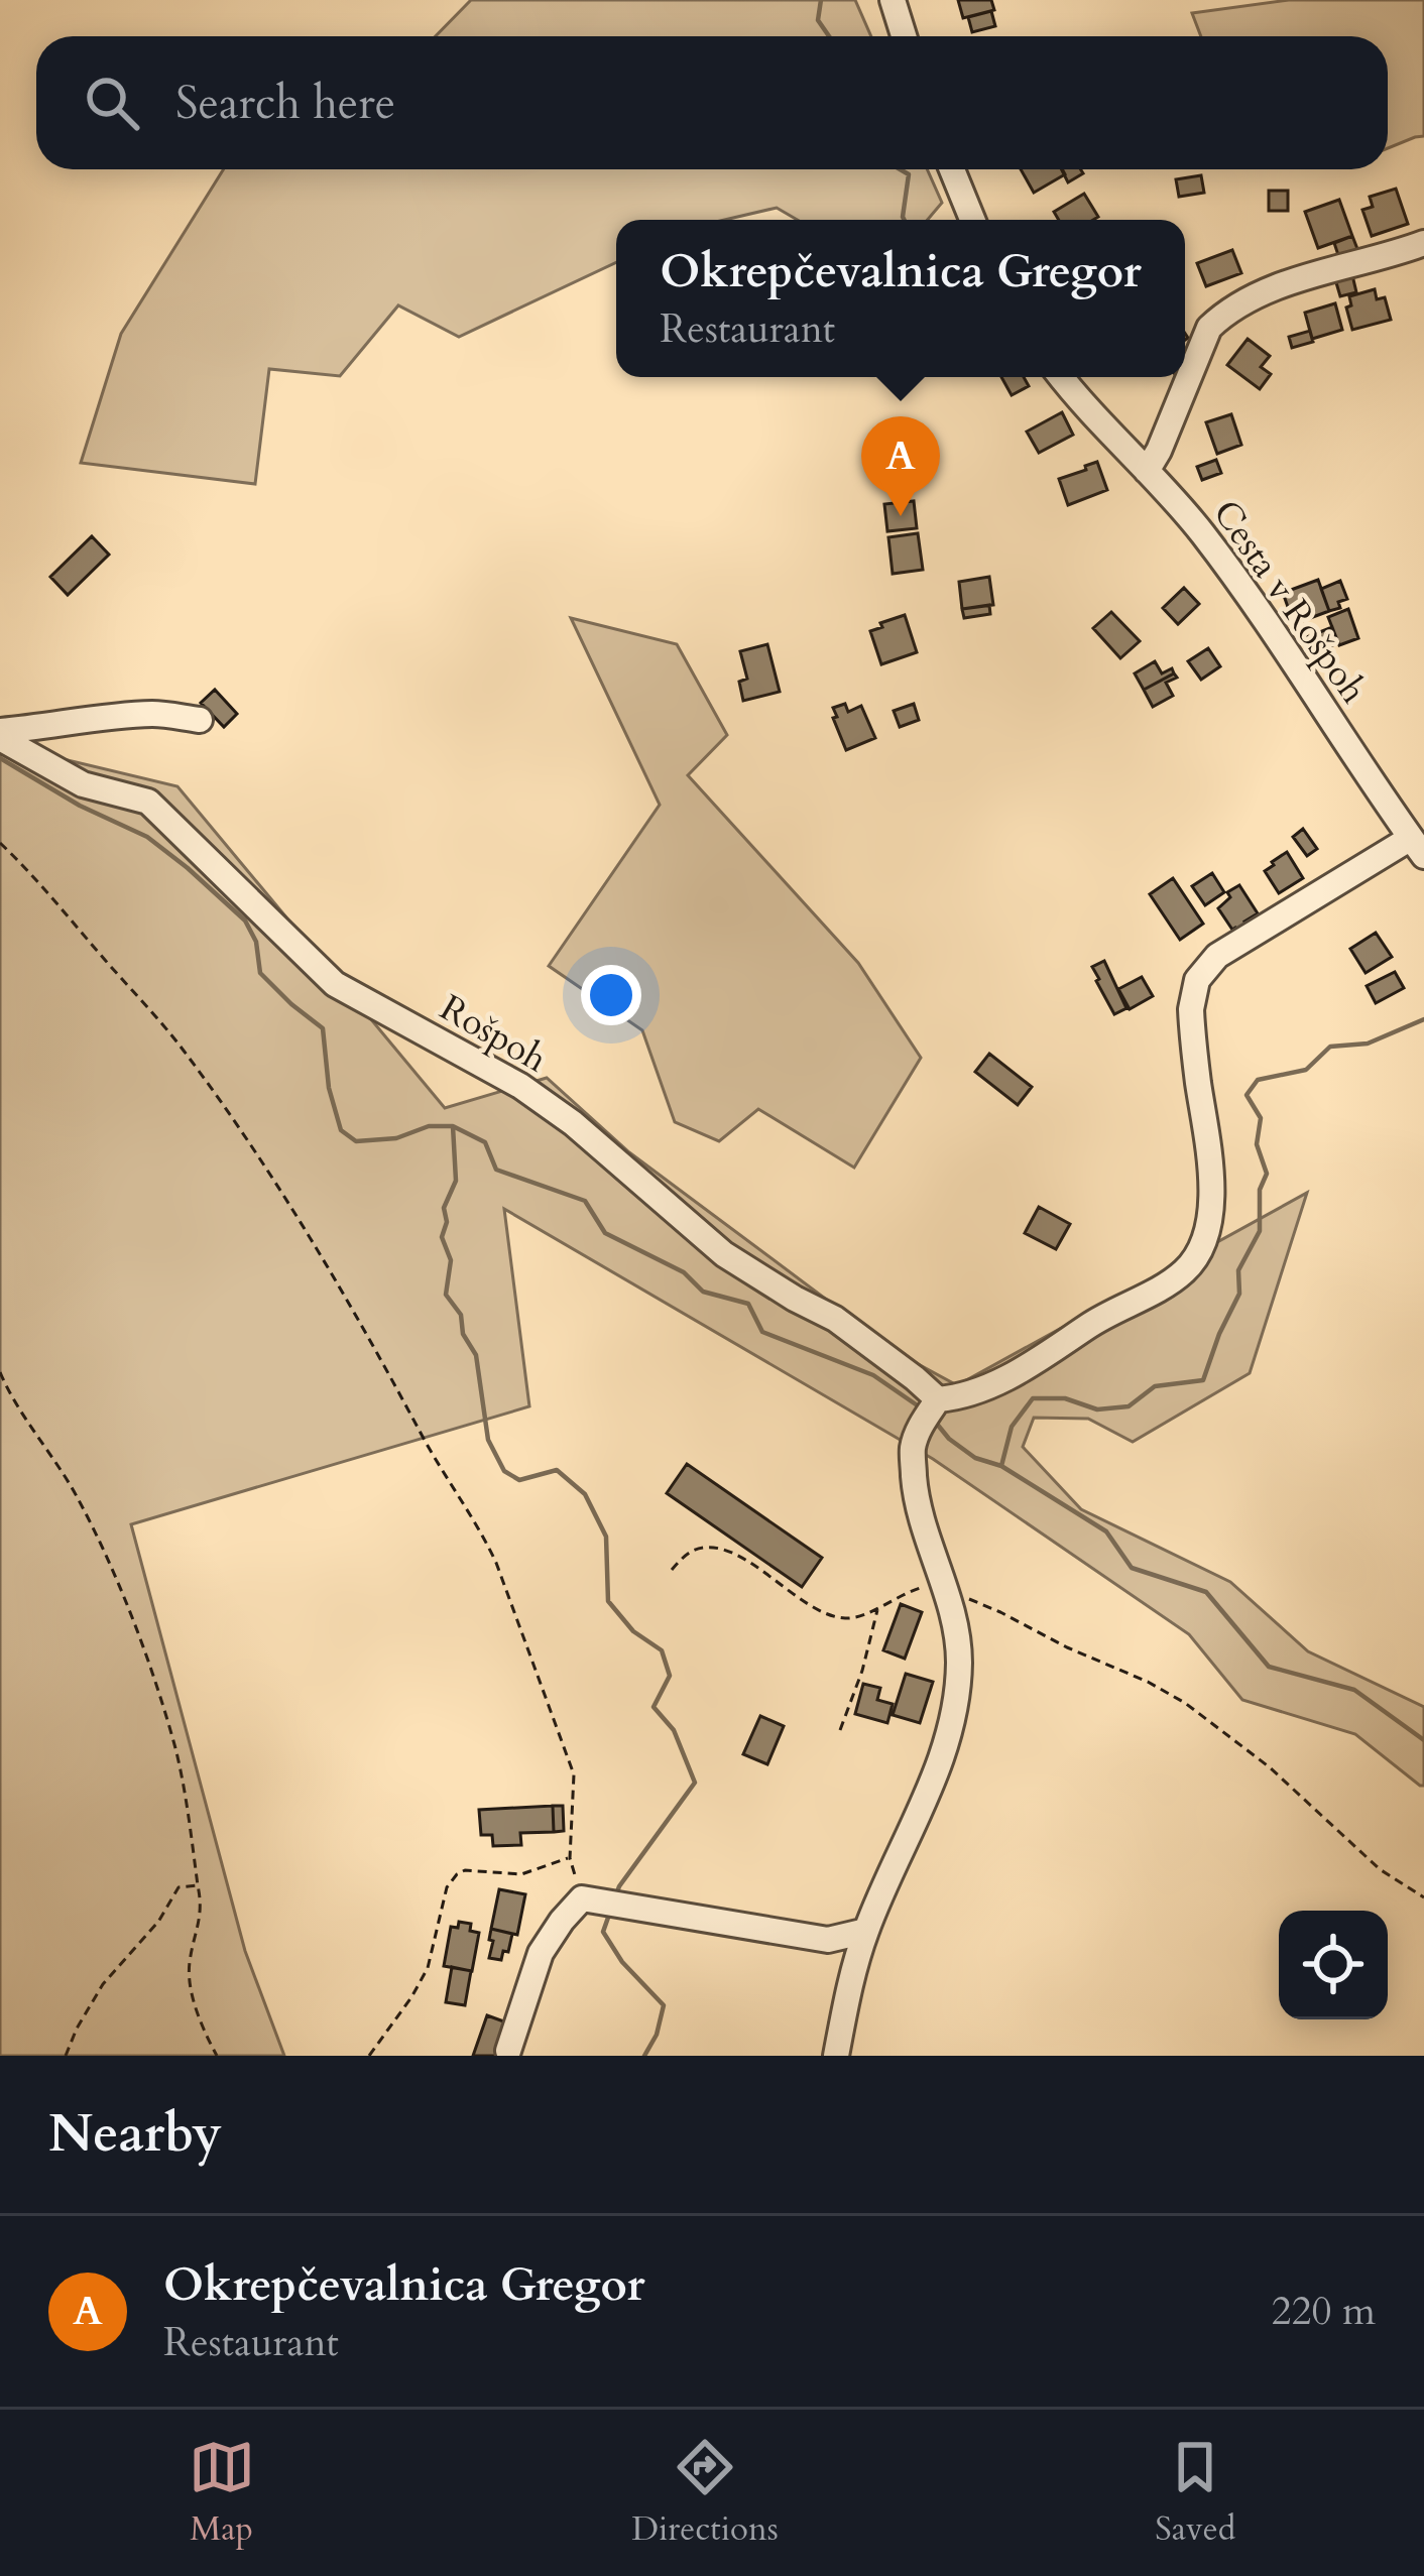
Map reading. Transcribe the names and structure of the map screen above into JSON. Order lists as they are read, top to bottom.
{
  "streets": {
    "street": ["Cesta v Rošpoh", "Rošpoh"]
  },
  "crossings": [
    ["Cesta v Rošpoh", "Rošpoh"]
  ],
  "page": {
    "search": "Search here",
    "popup": ["Okrepčevalnica Gregor", "Restaurant"],
    "pins": "A",
    "heading": "Nearby",
    "list": [
      {
        "mark": "A",
        "name": "Okrepčevalnica Gregor",
        "note": "Restaurant",
        "value": "220 m"
      }
    ],
    "nav": ["Map", "Directions", "Saved"]
  }
}
